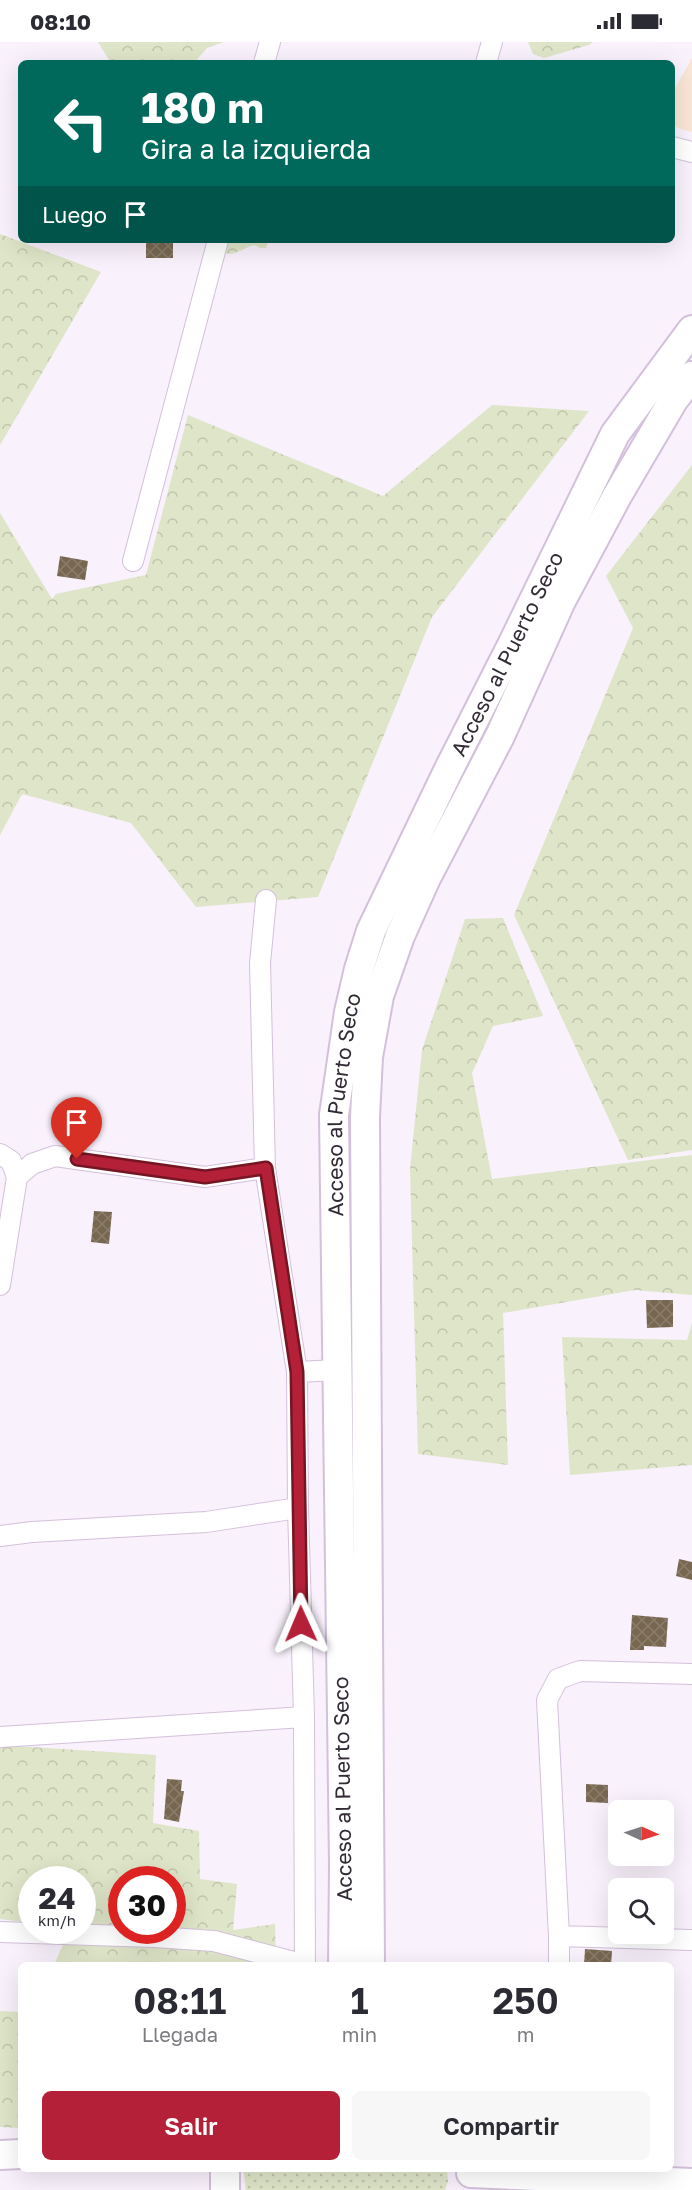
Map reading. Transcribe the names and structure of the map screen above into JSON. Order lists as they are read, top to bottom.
{
  "streets": {
    "main road": ["Acceso al Puerto Seco"]
  },
  "north": "right",
  "page": {
    "status": "08:10",
    "turn": ["180 m", "Gira a la izquierda"],
    "then": "Luego",
    "speed": "24 km/h",
    "limit": "30",
    "eta": [
      "08:11",
      "Llegada",
      "1",
      "min",
      "250",
      "m"
    ],
    "buttons": ["Salir", "Compartir"]
  }
}
